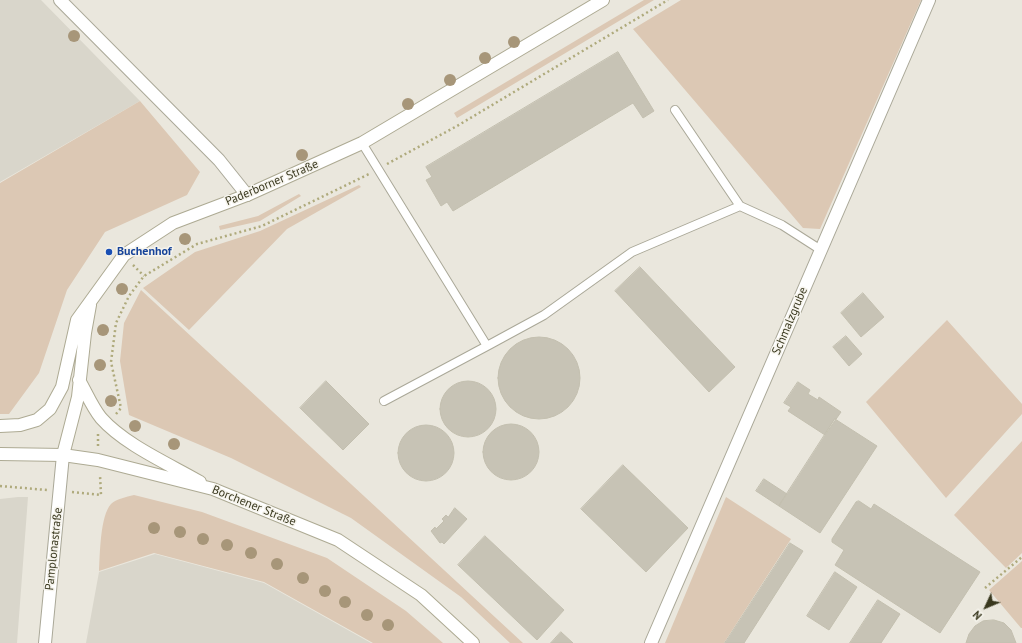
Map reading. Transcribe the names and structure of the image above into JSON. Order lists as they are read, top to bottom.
{
  "streets": {
    "main road": [
      "Paderborner Straße",
      "Schmalzgrube",
      "Borchener Straße",
      "Pamplonastraße"
    ]
  },
  "crossings": [
    ["Paderborner Straße", "Borchener Straße"],
    ["Paderborner Straße", "Pamplonastraße"],
    ["Borchener Straße", "Pamplonastraße"]
  ],
  "places": ["Buchenhof"],
  "north": "bottom left"
}
